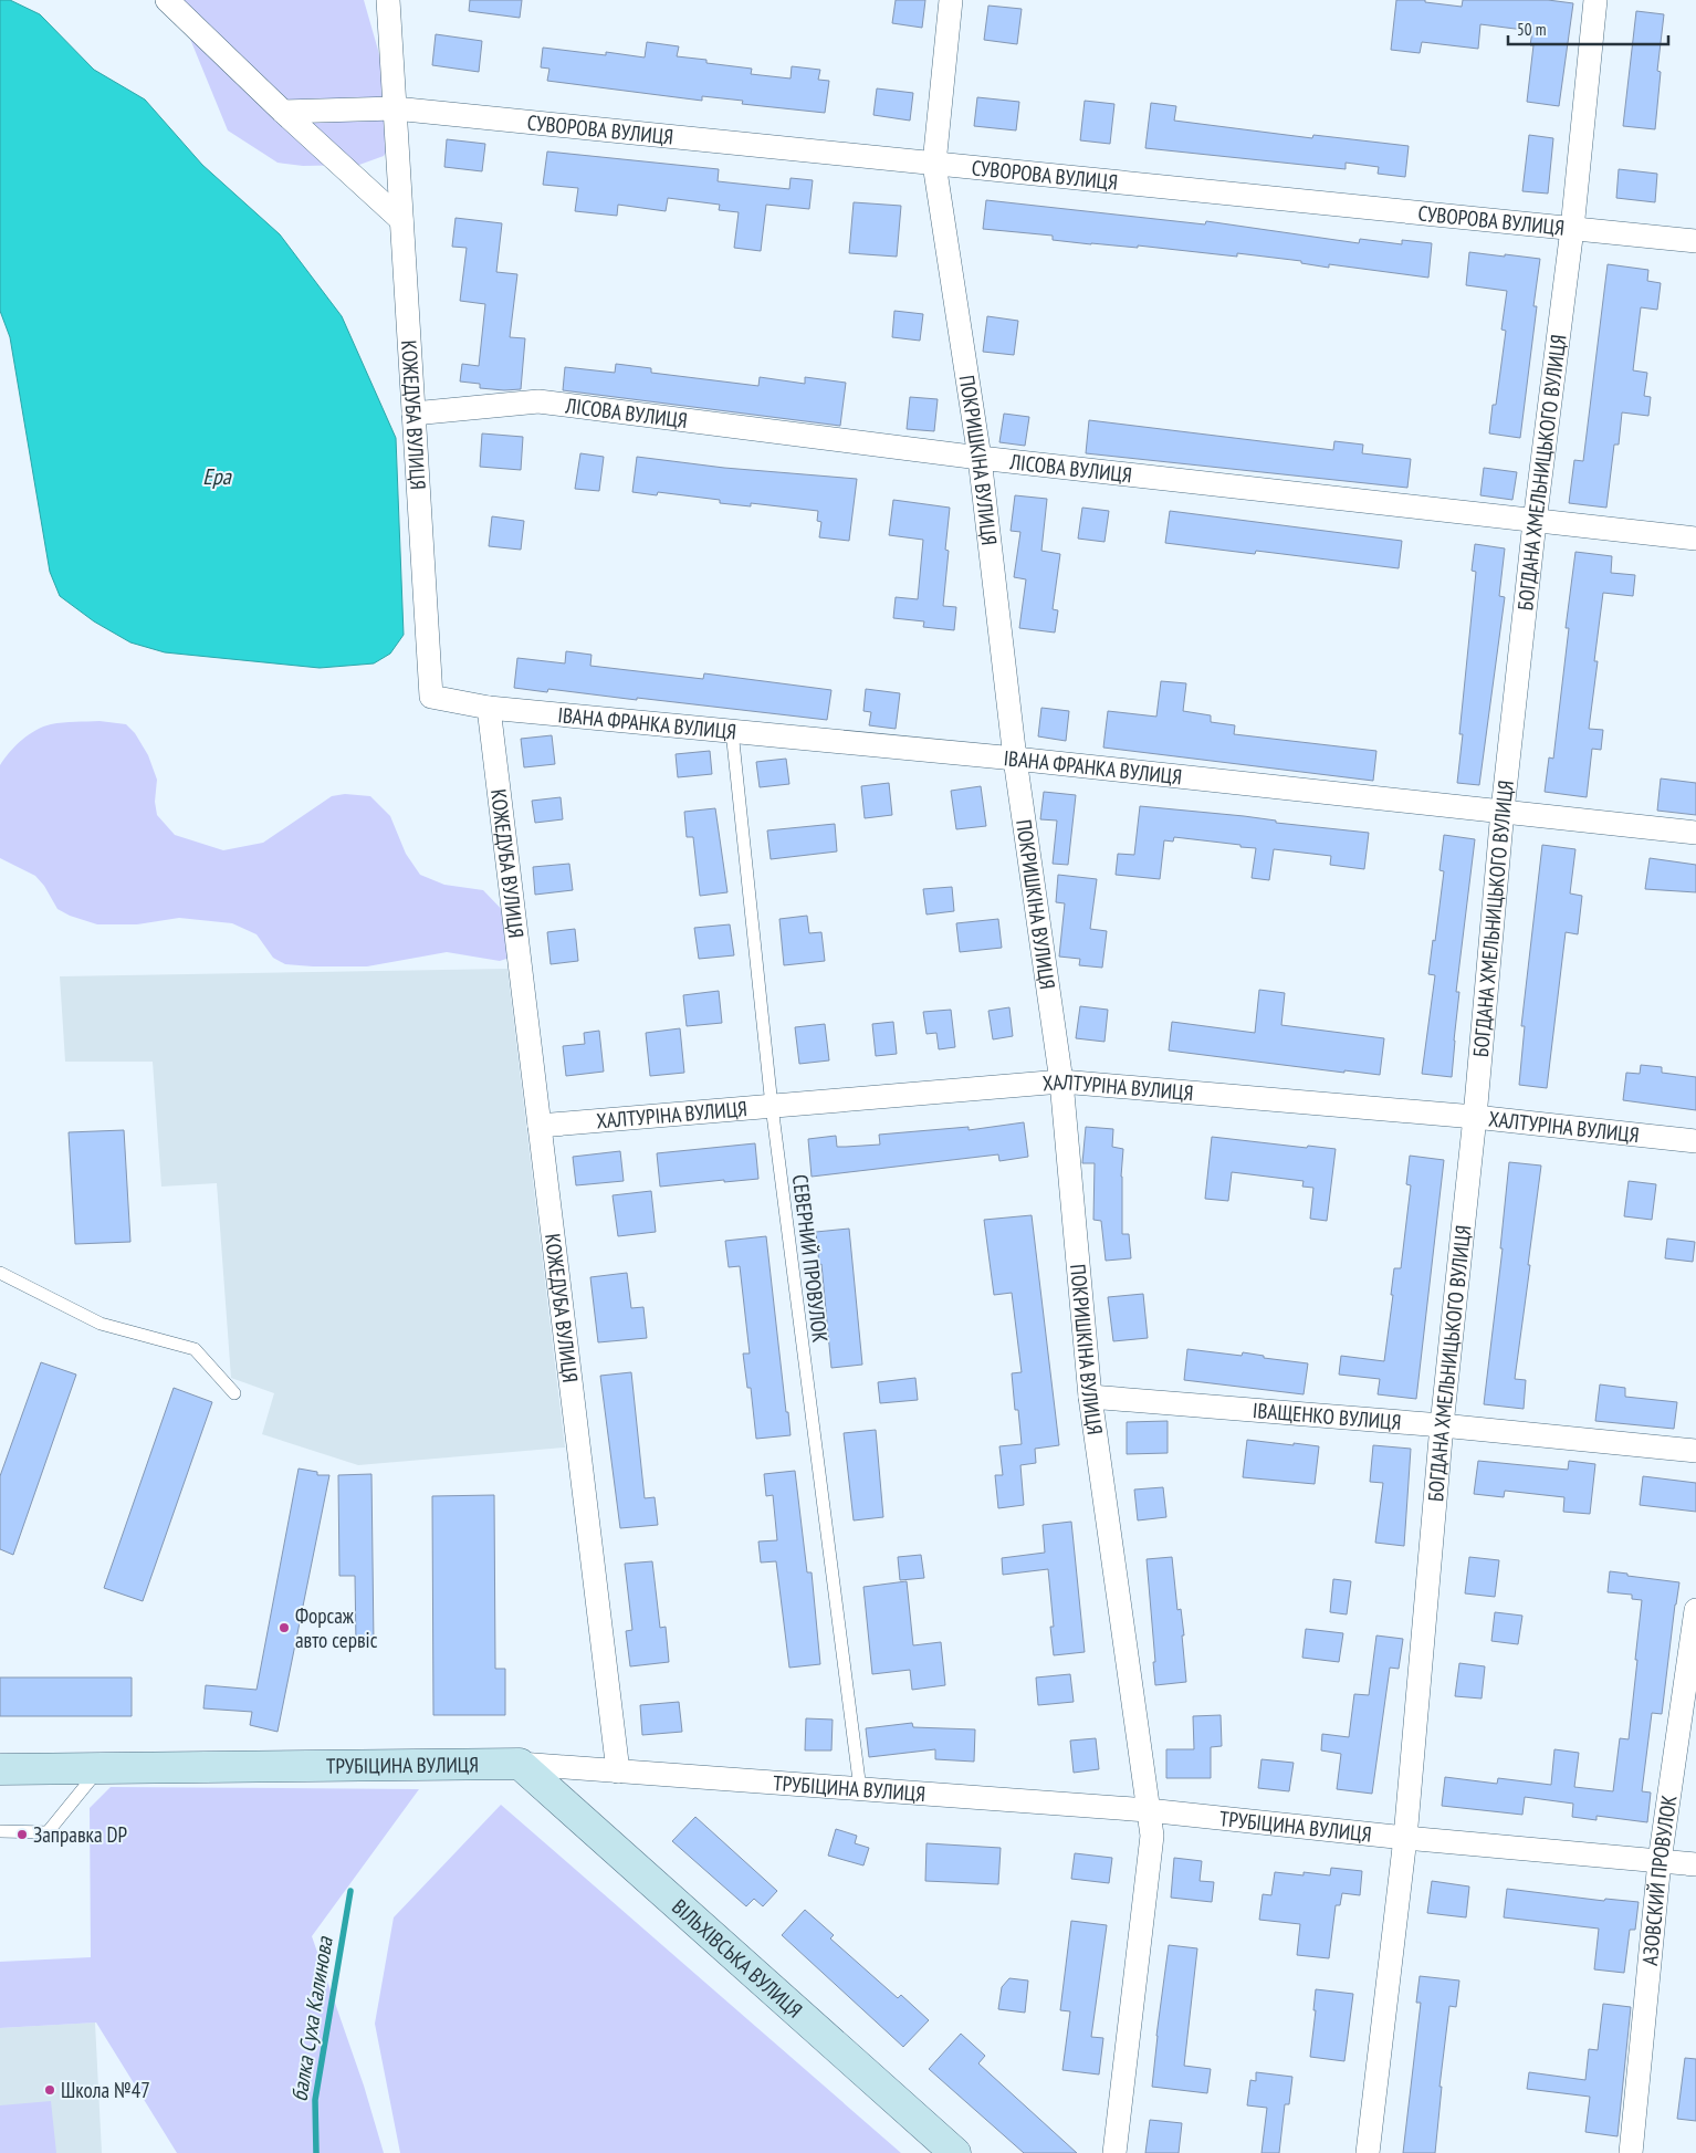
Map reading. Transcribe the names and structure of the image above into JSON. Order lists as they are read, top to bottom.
{
  "streets": {
    "street": [
      "СУВОРОВА ВУЛИЦЯ",
      "ЛІСОВА ВУЛИЦЯ",
      "КОЖЕДУБА ВУЛИЦЯ",
      "ПОКРИШКІНА ВУЛИЦЯ",
      "БОГДАНА ХМЕЛЬНИЦЬКОГО ВУЛИЦЯ",
      "ІВАНА ФРАНКА ВУЛИЦЯ",
      "ХАЛТУРІНА ВУЛИЦЯ",
      "ІВАЩЕНКО ВУЛИЦЯ",
      "ТРУБІЦИНА ВУЛИЦЯ",
      "АЗОВСКИЙ ПРОВУЛОК",
      "ВІЛЬХІВСЬКА ВУЛИЦЯ"
    ],
    "lane": ["СЕВЕРНИЙ ПРОВУЛОК"]
  },
  "crossings": [
    ["СУВОРОВА ВУЛИЦЯ", "КОЖЕДУБА ВУЛИЦЯ"],
    ["СУВОРОВА ВУЛИЦЯ", "ПОКРИШКІНА ВУЛИЦЯ"],
    ["СУВОРОВА ВУЛИЦЯ", "БОГДАНА ХМЕЛЬНИЦЬКОГО ВУЛИЦЯ"],
    ["ЛІСОВА ВУЛИЦЯ", "КОЖЕДУБА ВУЛИЦЯ"],
    ["ЛІСОВА ВУЛИЦЯ", "ПОКРИШКІНА ВУЛИЦЯ"],
    ["ЛІСОВА ВУЛИЦЯ", "БОГДАНА ХМЕЛЬНИЦЬКОГО ВУЛИЦЯ"],
    ["КОЖЕДУБА ВУЛИЦЯ", "ІВАНА ФРАНКА ВУЛИЦЯ"],
    ["КОЖЕДУБА ВУЛИЦЯ", "ХАЛТУРІНА ВУЛИЦЯ"],
    ["КОЖЕДУБА ВУЛИЦЯ", "ТРУБІЦИНА ВУЛИЦЯ"],
    ["ПОКРИШКІНА ВУЛИЦЯ", "ІВАНА ФРАНКА ВУЛИЦЯ"],
    ["ПОКРИШКІНА ВУЛИЦЯ", "ХАЛТУРІНА ВУЛИЦЯ"],
    ["ПОКРИШКІНА ВУЛИЦЯ", "ІВАЩЕНКО ВУЛИЦЯ"],
    ["ПОКРИШКІНА ВУЛИЦЯ", "ТРУБІЦИНА ВУЛИЦЯ"],
    ["БОГДАНА ХМЕЛЬНИЦЬКОГО ВУЛИЦЯ", "ІВАНА ФРАНКА ВУЛИЦЯ"],
    ["БОГДАНА ХМЕЛЬНИЦЬКОГО ВУЛИЦЯ", "ХАЛТУРІНА ВУЛИЦЯ"],
    ["БОГДАНА ХМЕЛЬНИЦЬКОГО ВУЛИЦЯ", "ІВАЩЕНКО ВУЛИЦЯ"],
    ["БОГДАНА ХМЕЛЬНИЦЬКОГО ВУЛИЦЯ", "ТРУБІЦИНА ВУЛИЦЯ"],
    ["ІВАНА ФРАНКА ВУЛИЦЯ", "СЕВЕРНИЙ ПРОВУЛОК"],
    ["ХАЛТУРІНА ВУЛИЦЯ", "СЕВЕРНИЙ ПРОВУЛОК"],
    ["СЕВЕРНИЙ ПРОВУЛОК", "ТРУБІЦИНА ВУЛИЦЯ"],
    ["ТРУБІЦИНА ВУЛИЦЯ", "АЗОВСКИЙ ПРОВУЛОК"],
    ["ТРУБІЦИНА ВУЛИЦЯ", "ВІЛЬХІВСЬКА ВУЛИЦЯ"]
  ],
  "water": ["Ера", "балка Суха Калинова"],
  "places": ["Форсаж авто сервіс", "Заправка DP", "Школа №47"],
  "scale_bar": "50 m"
}
